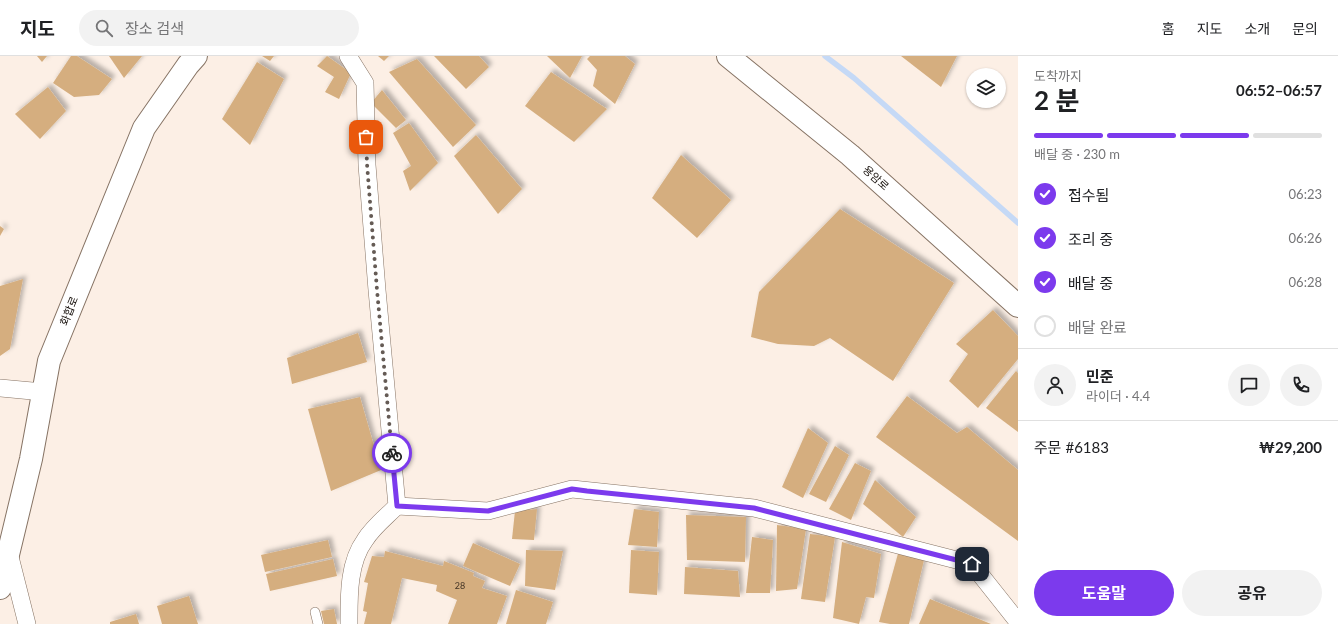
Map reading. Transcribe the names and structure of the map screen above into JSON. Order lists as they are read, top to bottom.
{
  "streets": {
    "main road": ["용암로", "화합로"]
  },
  "house_numbers": ["28"],
  "page": {
    "header": "지도",
    "search": "장소 검색",
    "nav": [
      "홈",
      "지도",
      "소개",
      "문의"
    ],
    "heading": ["2 분", "도착까지", "06:52–06:57"],
    "panel": [
      "민준",
      "라이더 · 4.4",
      "주문 #6183",
      "₩29,200"
    ],
    "bar": "배달 중 · 230 m",
    "list": [
      ["접수됨", "06:23"],
      ["조리 중", "06:26"],
      ["배달 중", "06:28"],
      "배달 완료"
    ],
    "buttons": ["도움말", "공유"]
  }
}
